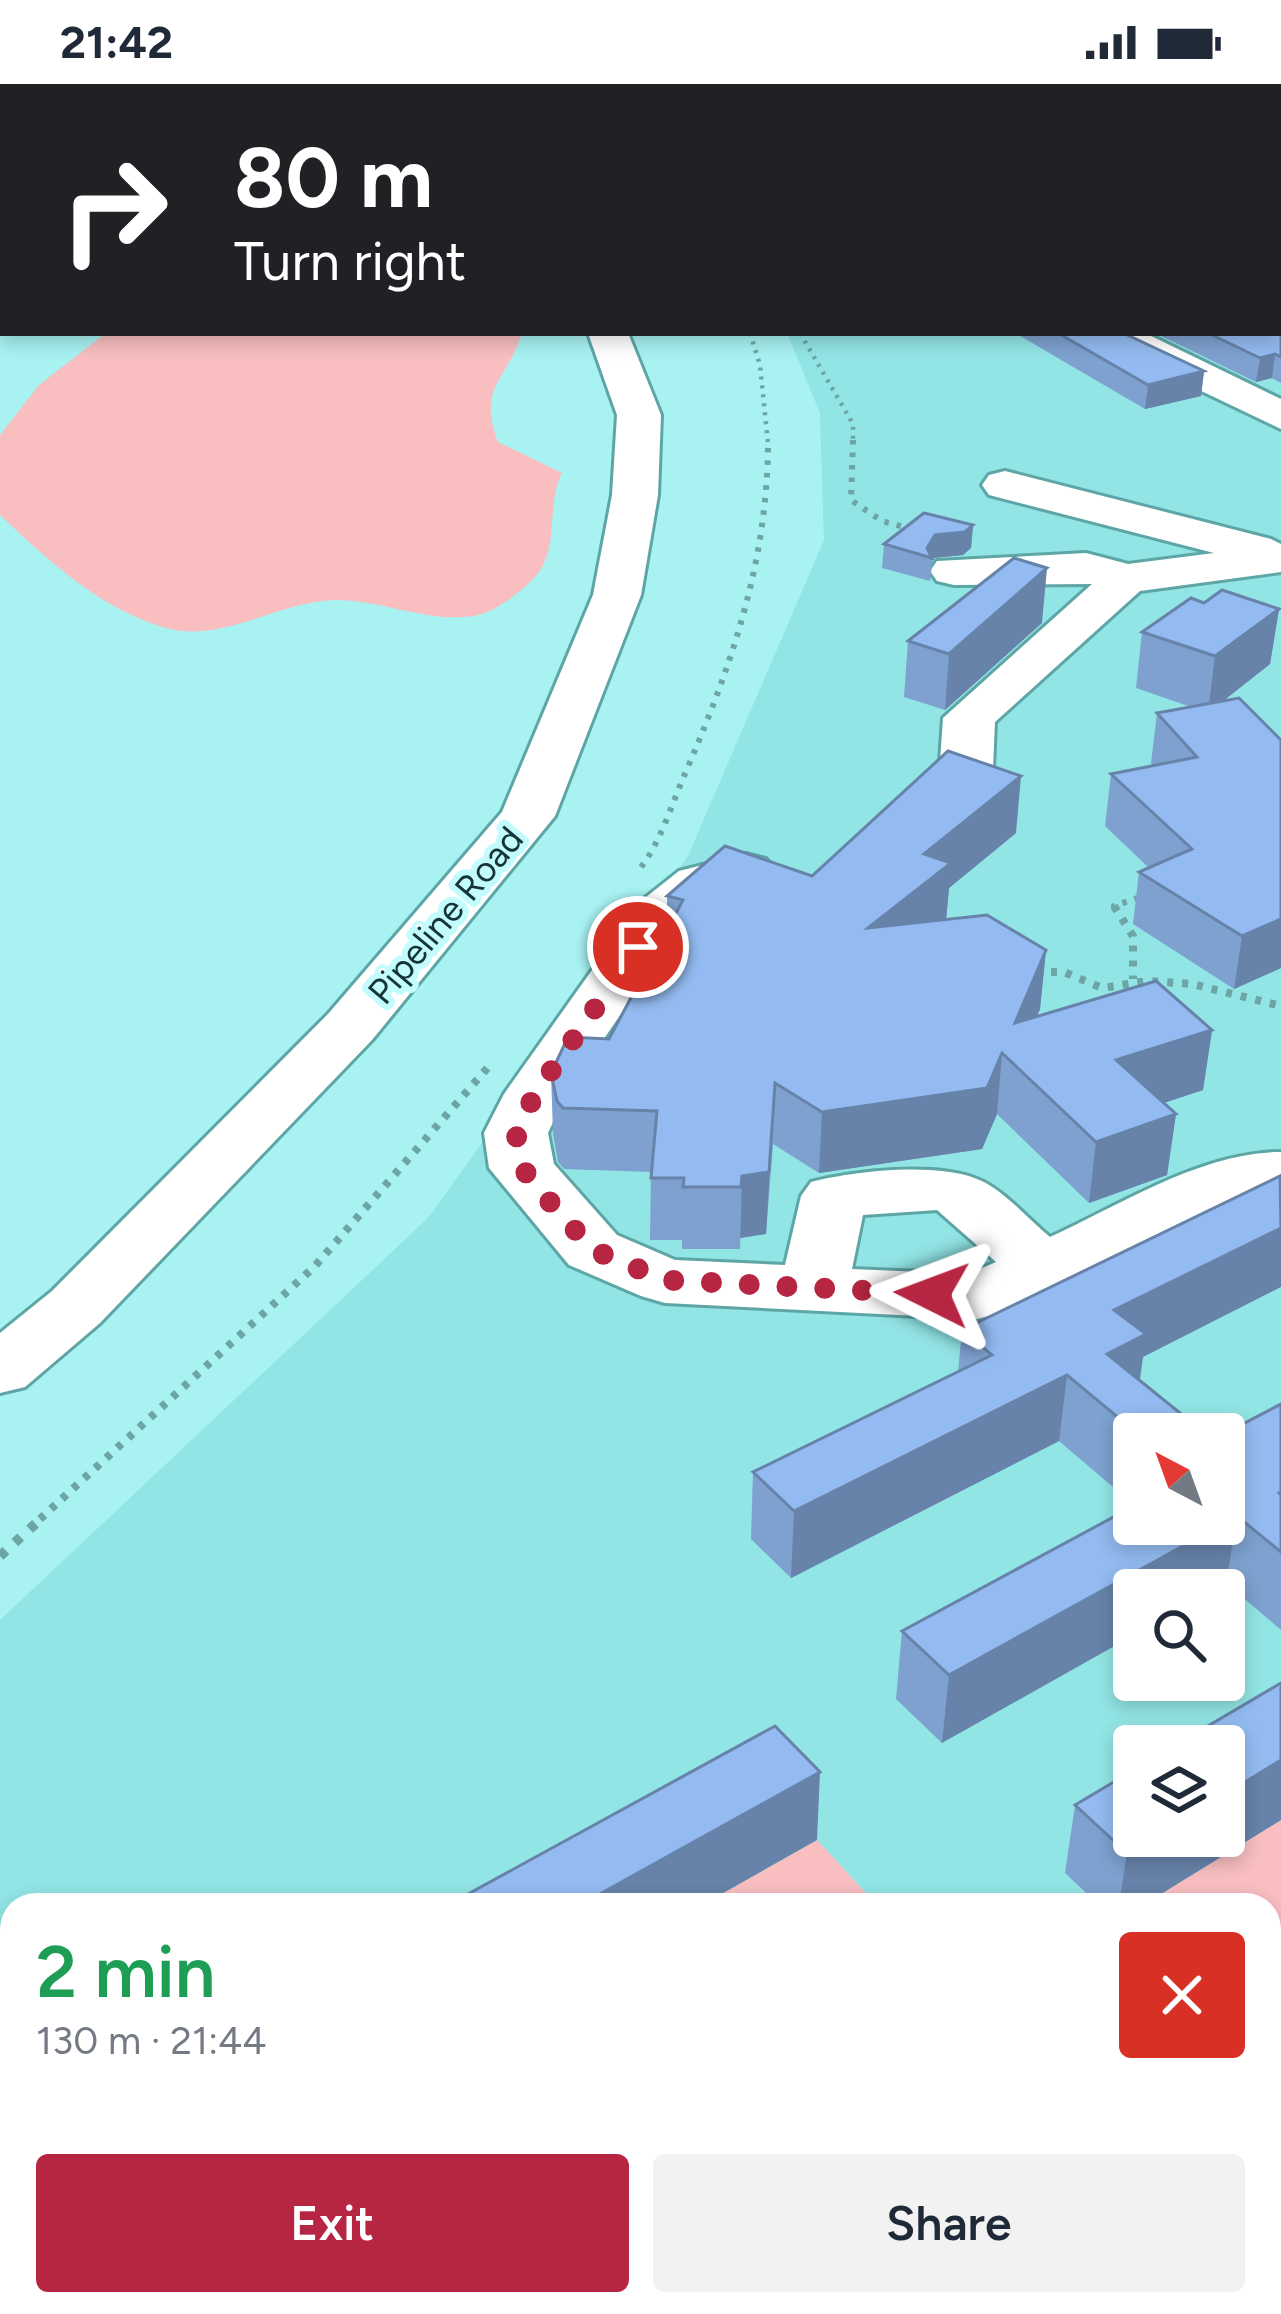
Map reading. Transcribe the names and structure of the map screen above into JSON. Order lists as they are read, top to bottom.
{
  "streets": {
    "lane": ["Pipeline Road"]
  },
  "north": "top left",
  "page": {
    "status": "21:42",
    "turn": ["80 m", "Turn right"],
    "heading": ["2 min", "130 m · 21:44"],
    "buttons": ["Exit", "Share"]
  }
}
